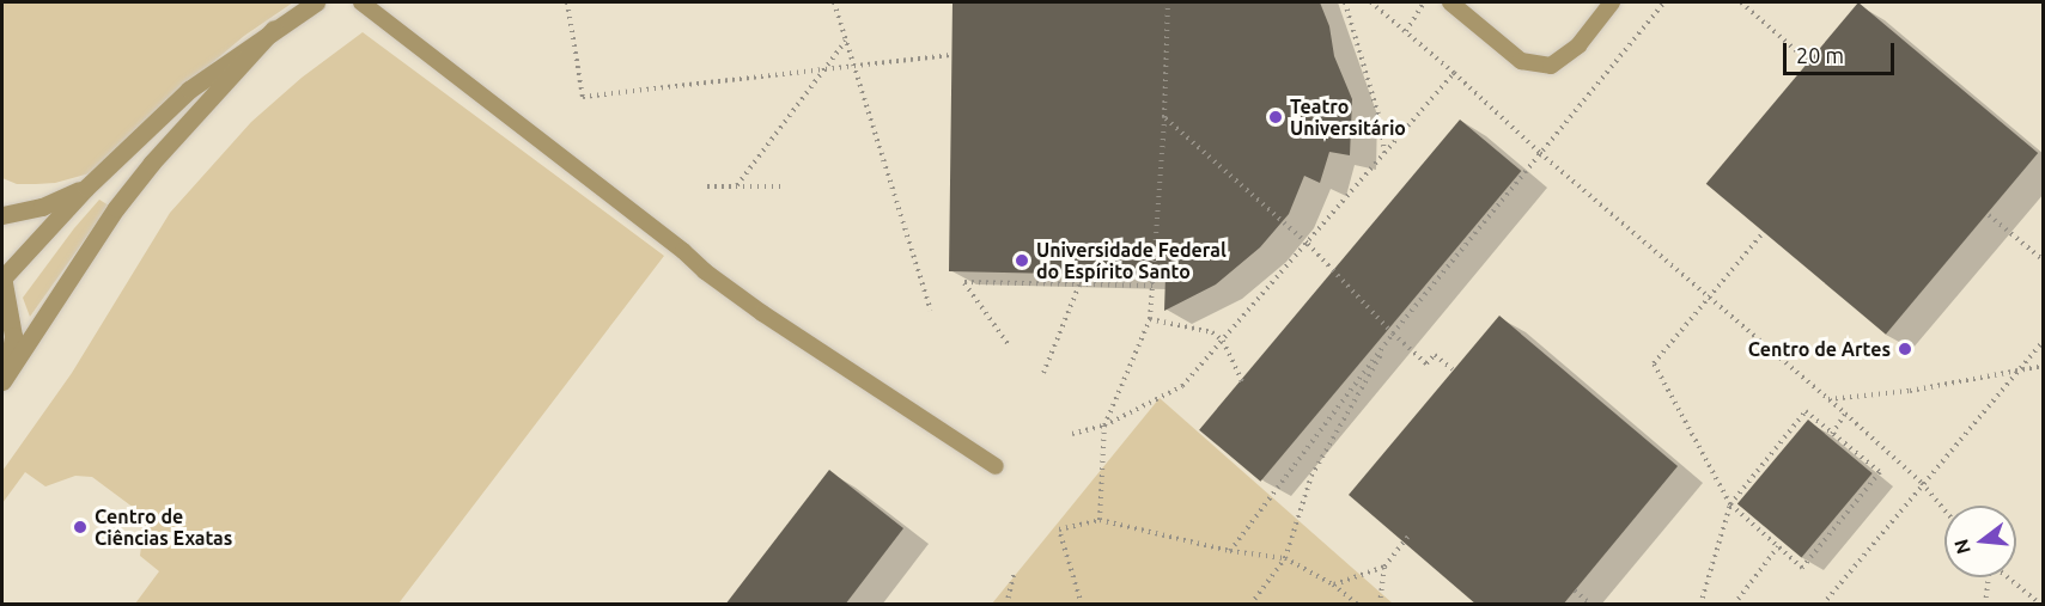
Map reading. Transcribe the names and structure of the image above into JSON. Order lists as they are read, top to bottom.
{
  "places": [
    "Teatro Universitário",
    "Universidade Federal do Espírito Santo",
    "Centro de Artes",
    "Centro de Ciências Exatas"
  ],
  "scale_bar": "20 m",
  "north": "left"
}
